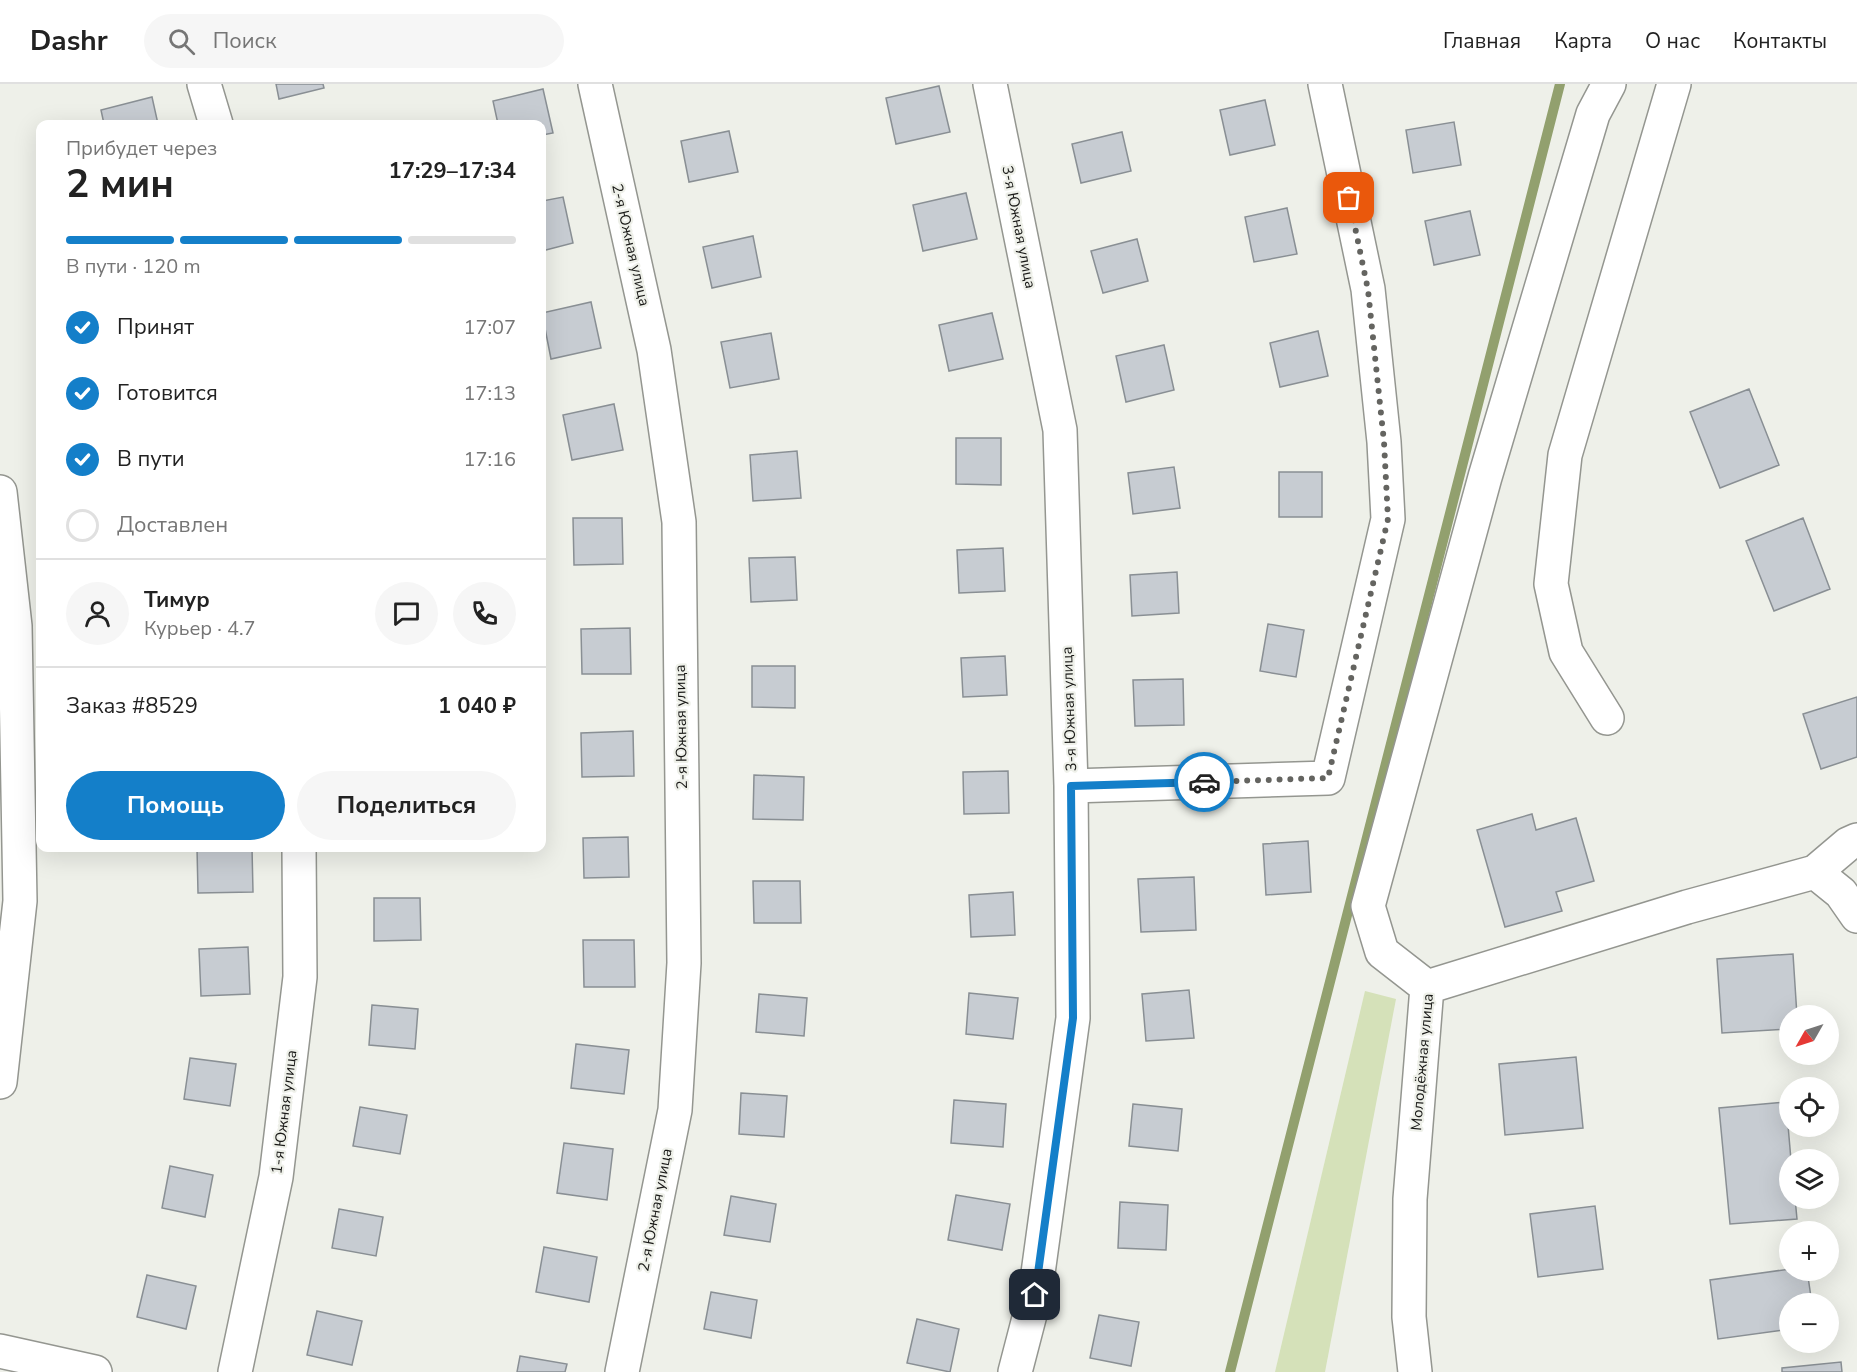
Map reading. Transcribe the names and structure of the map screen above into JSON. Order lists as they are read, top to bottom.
{
  "streets": {
    "street": [
      "3-я Южная улица",
      "2-я Южная улица",
      "Молодёжная улица",
      "1-я Южная улица"
    ]
  },
  "north": "bottom left",
  "page": {
    "header": "Dashr",
    "search": "Поиск",
    "nav": [
      "Главная",
      "Карта",
      "О нас",
      "Контакты"
    ],
    "heading": ["2 мин", "Прибудет через", "17:29–17:34"],
    "panel": [
      "Тимур",
      "Курьер · 4.7",
      "Заказ #8529",
      "1 040 ₽"
    ],
    "bar": "В пути · 120 m",
    "list": [
      ["Принят", "17:07"],
      ["Готовится", "17:13"],
      ["В пути", "17:16"],
      "Доставлен"
    ],
    "buttons": ["Помощь", "Поделиться"],
    "map_buttons": ["+", "−"]
  }
}
